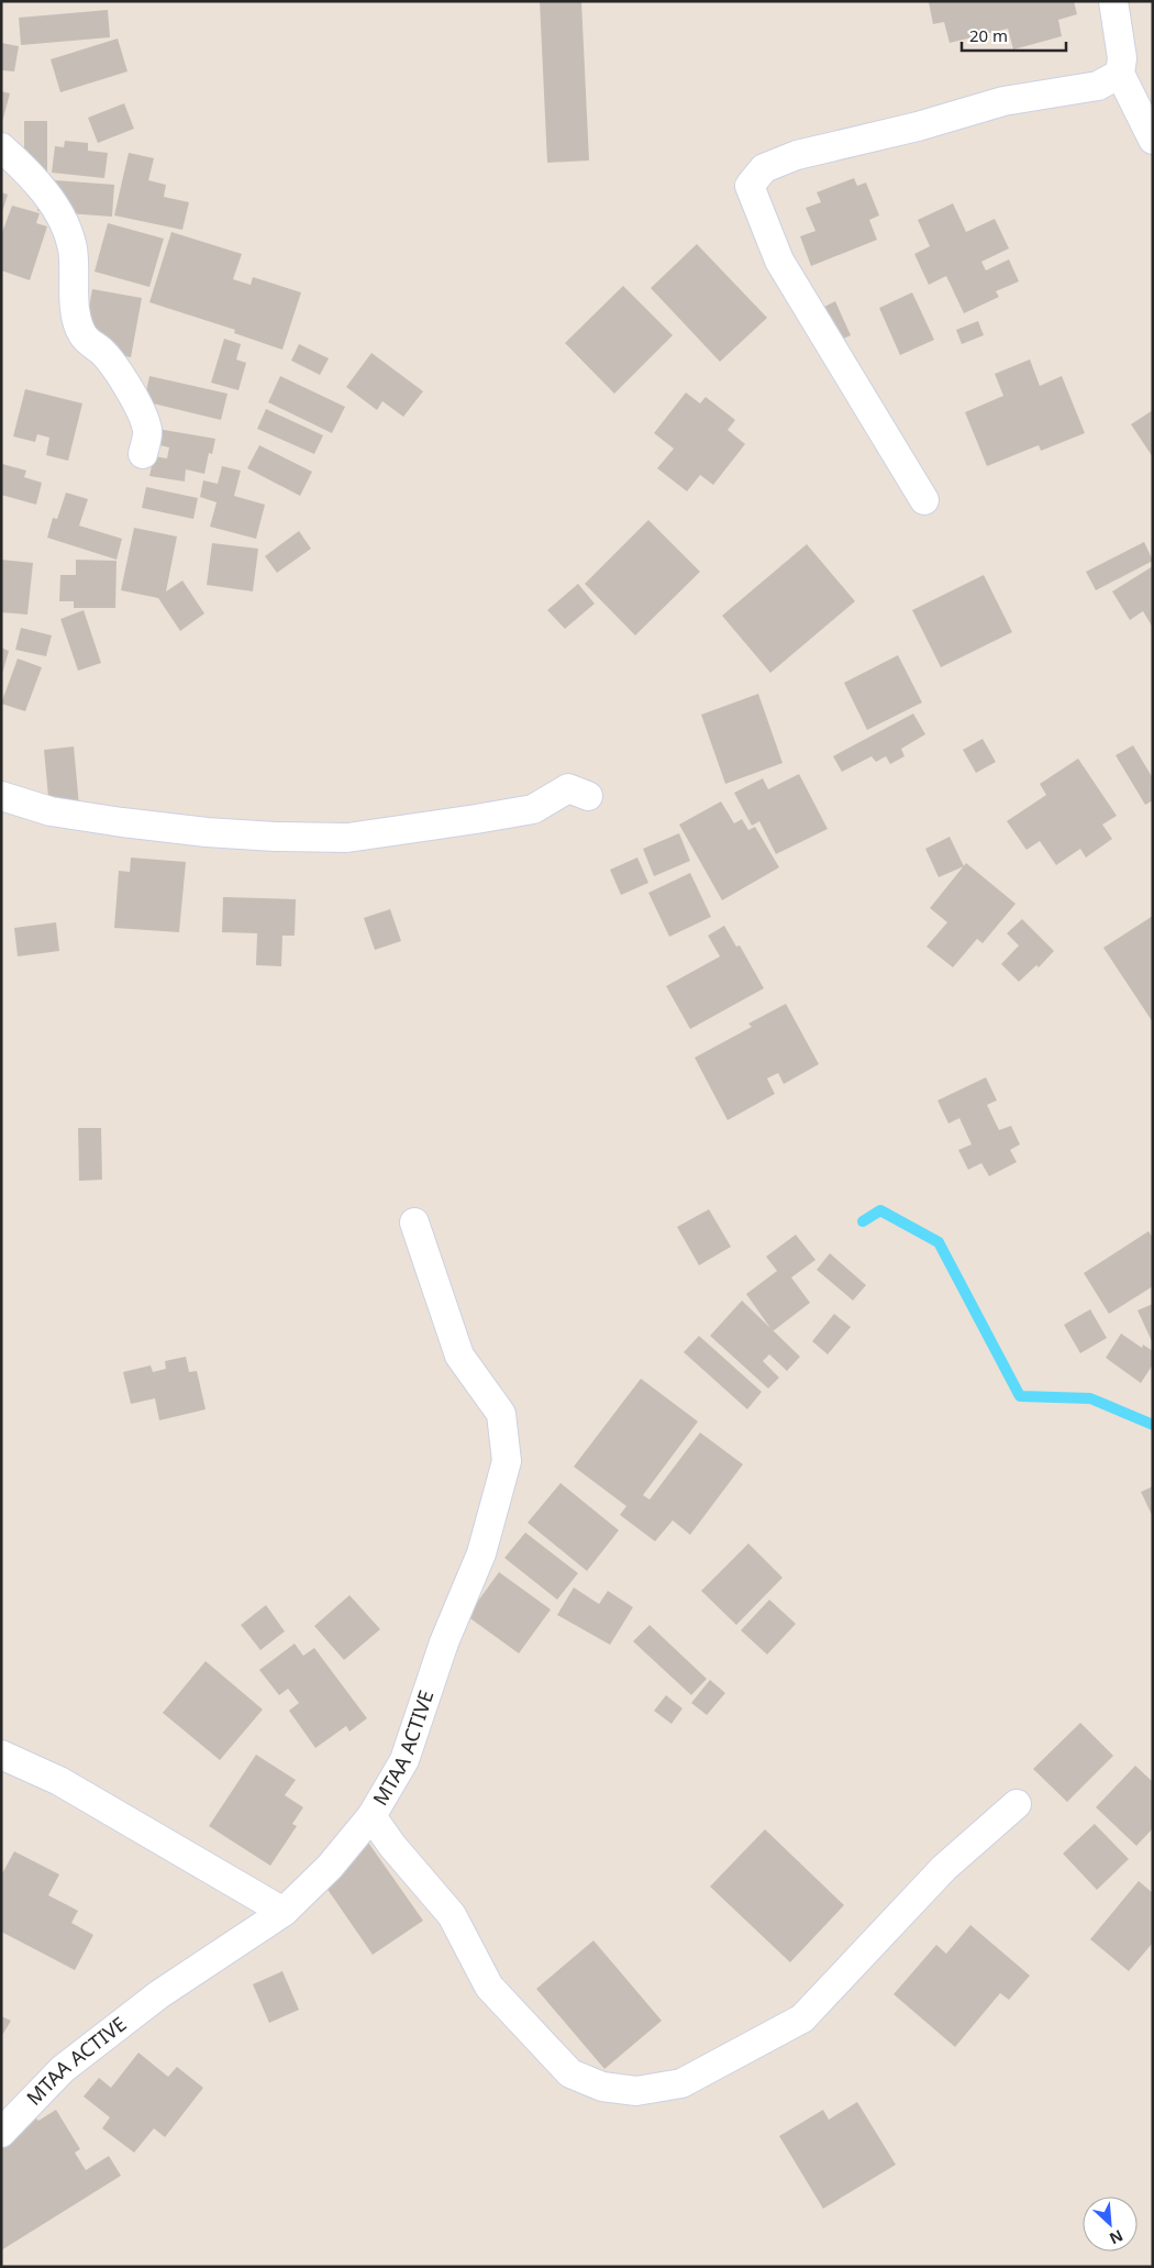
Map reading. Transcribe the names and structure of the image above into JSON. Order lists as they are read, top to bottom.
{
  "streets": {
    "street": ["MTAA ACTIVE"]
  },
  "scale_bar": "20 m",
  "north": "bottom right"
}
